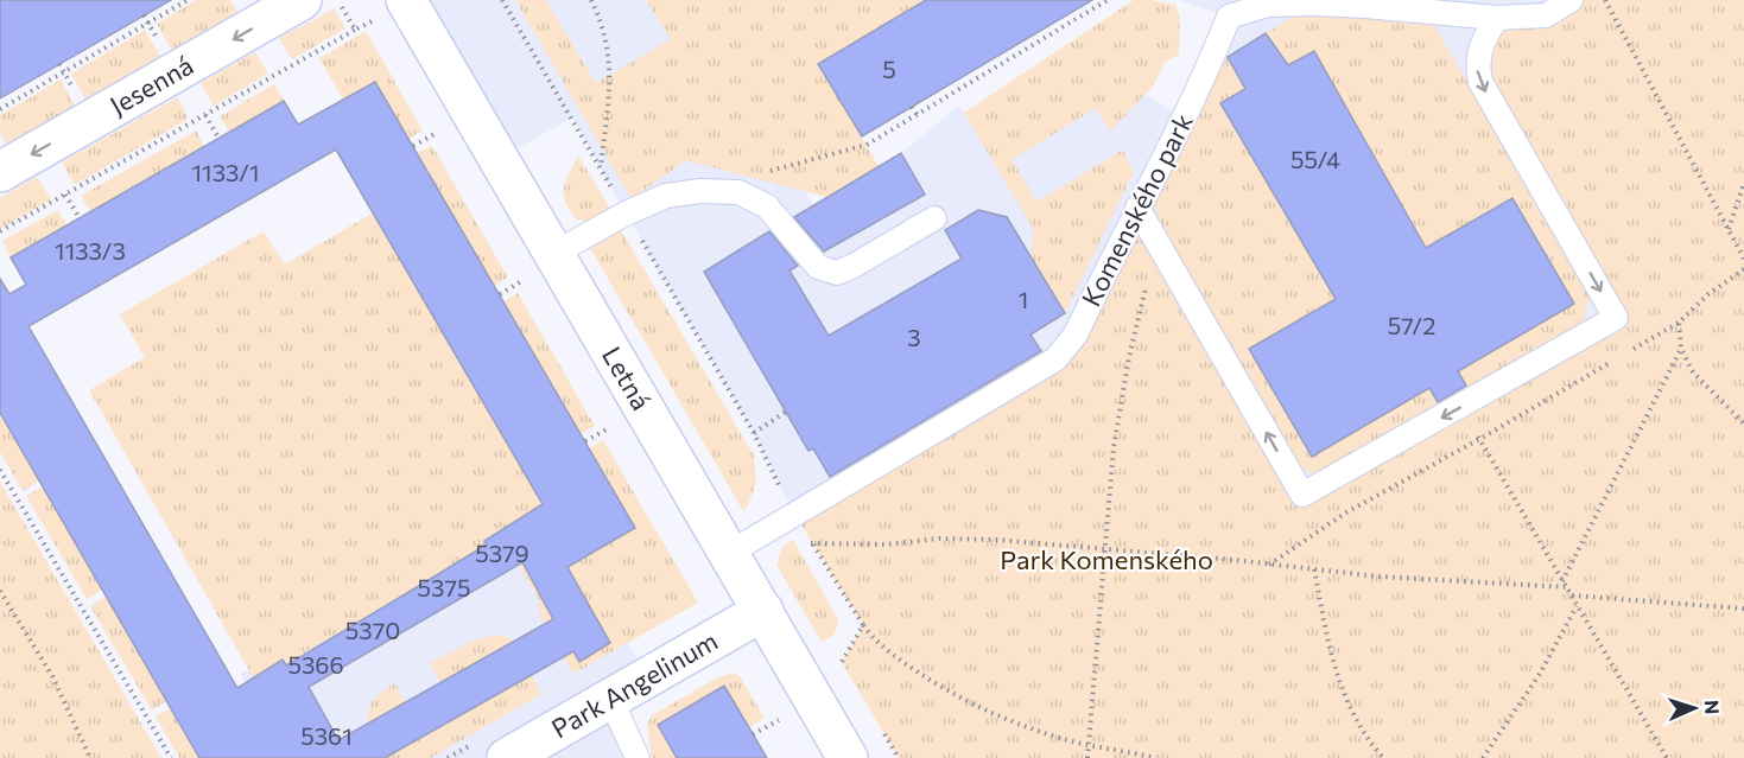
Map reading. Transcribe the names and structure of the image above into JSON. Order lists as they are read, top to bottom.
{
  "streets": {
    "street": ["Jesenná", "Letná", "Park Angelinum"],
    "lane": ["Komenského park"]
  },
  "crossings": [
    ["Komenského park", "Letná"],
    ["Letná", "Park Angelinum"]
  ],
  "one_way": ["Jesenná"],
  "parks": ["Park Komenského"],
  "house_numbers": [
    "5",
    "55/4",
    "1133/1",
    "1133/3",
    "1",
    "57/2",
    "3",
    "5379",
    "5375",
    "5370",
    "5366",
    "5361"
  ],
  "north": "right"
}
